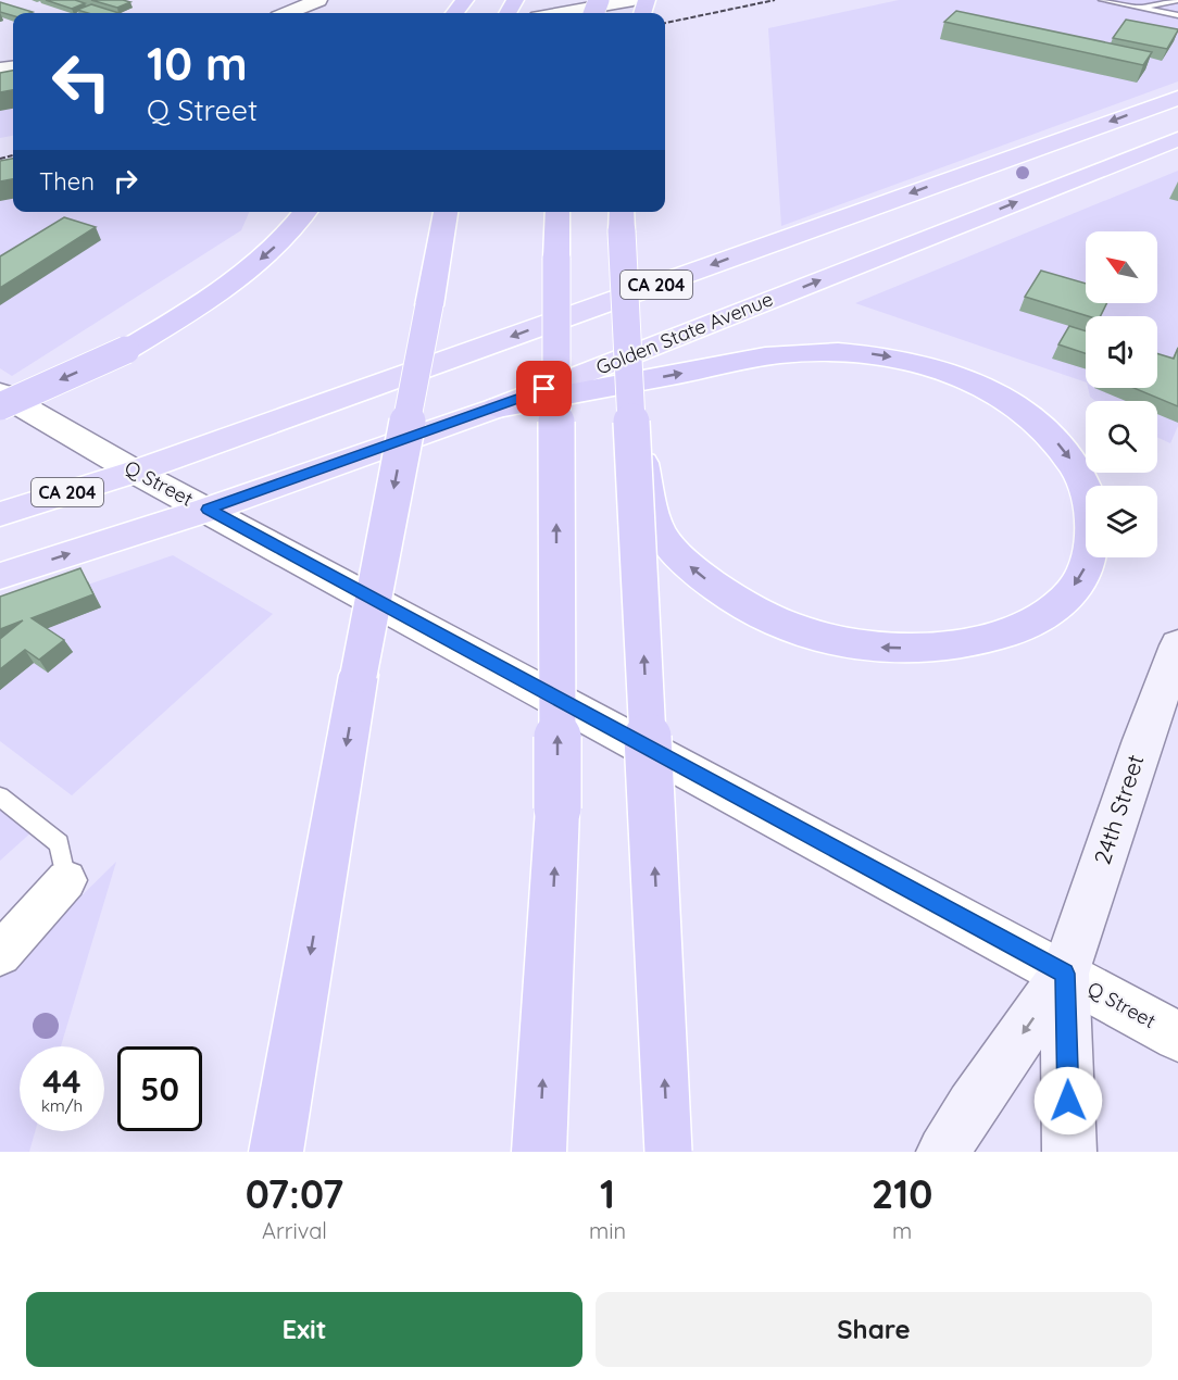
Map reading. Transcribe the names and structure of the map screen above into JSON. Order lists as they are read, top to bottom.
{
  "streets": {
    "highway": ["CA 204", "Golden State Avenue"],
    "main road": ["24th Street"],
    "street": ["Q Street"]
  },
  "crossings": [
    ["CA 204", "Q Street"],
    ["Golden State Avenue", "Q Street"],
    ["Q Street", "24th Street"]
  ],
  "north": "top left",
  "page": {
    "turn": ["10 m", "Q Street"],
    "then": "Then",
    "speed": "44 km/h",
    "limit": "50",
    "eta": [
      "07:07",
      "Arrival",
      "1",
      "min",
      "210",
      "m"
    ],
    "buttons": ["Exit", "Share"]
  }
}
